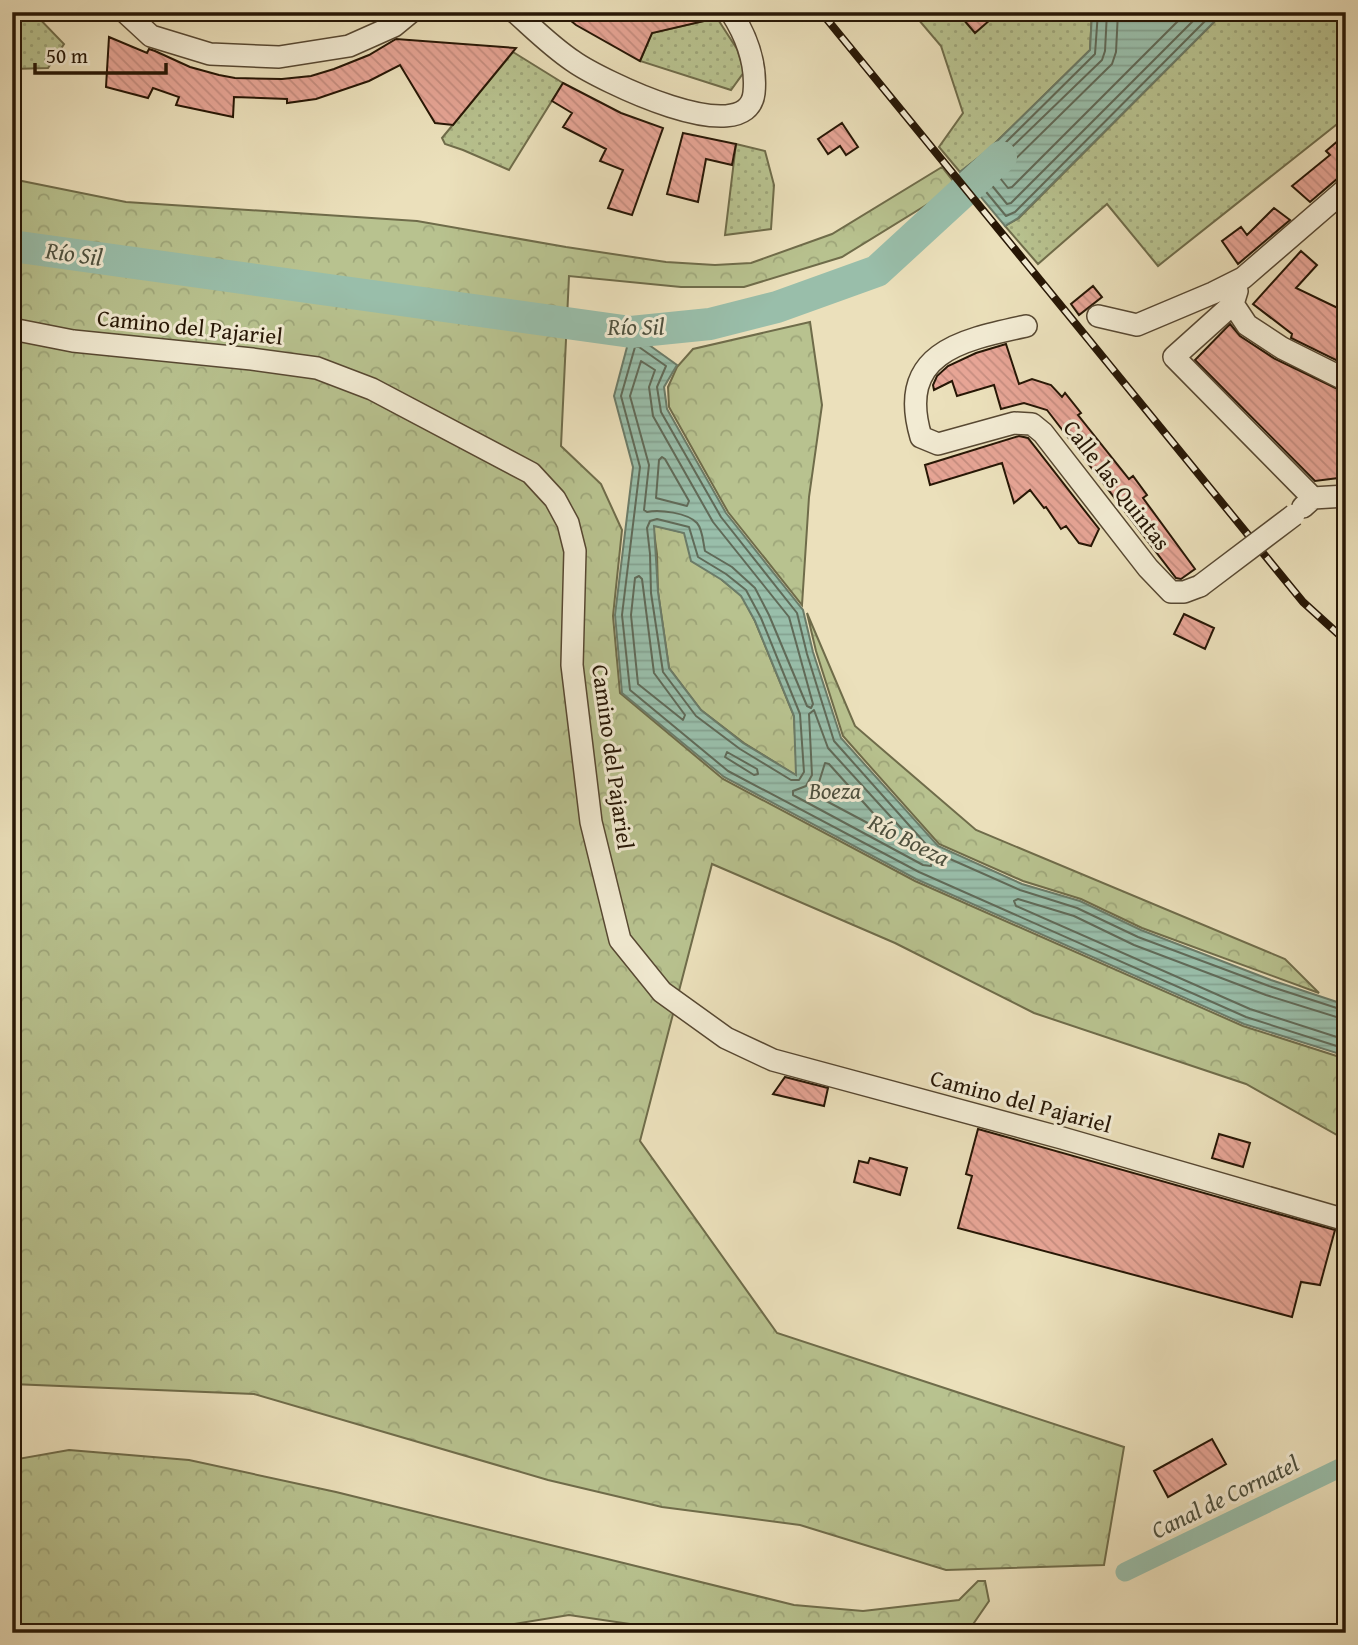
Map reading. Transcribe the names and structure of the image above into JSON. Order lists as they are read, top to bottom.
{
  "streets": {
    "street": ["Camino del Pajariel", "Calle las Quintas"]
  },
  "water": [
    "Río Sil",
    "Boeza",
    "Río Boeza",
    "Canal de Cornatel"
  ],
  "scale_bar": "50 m"
}
